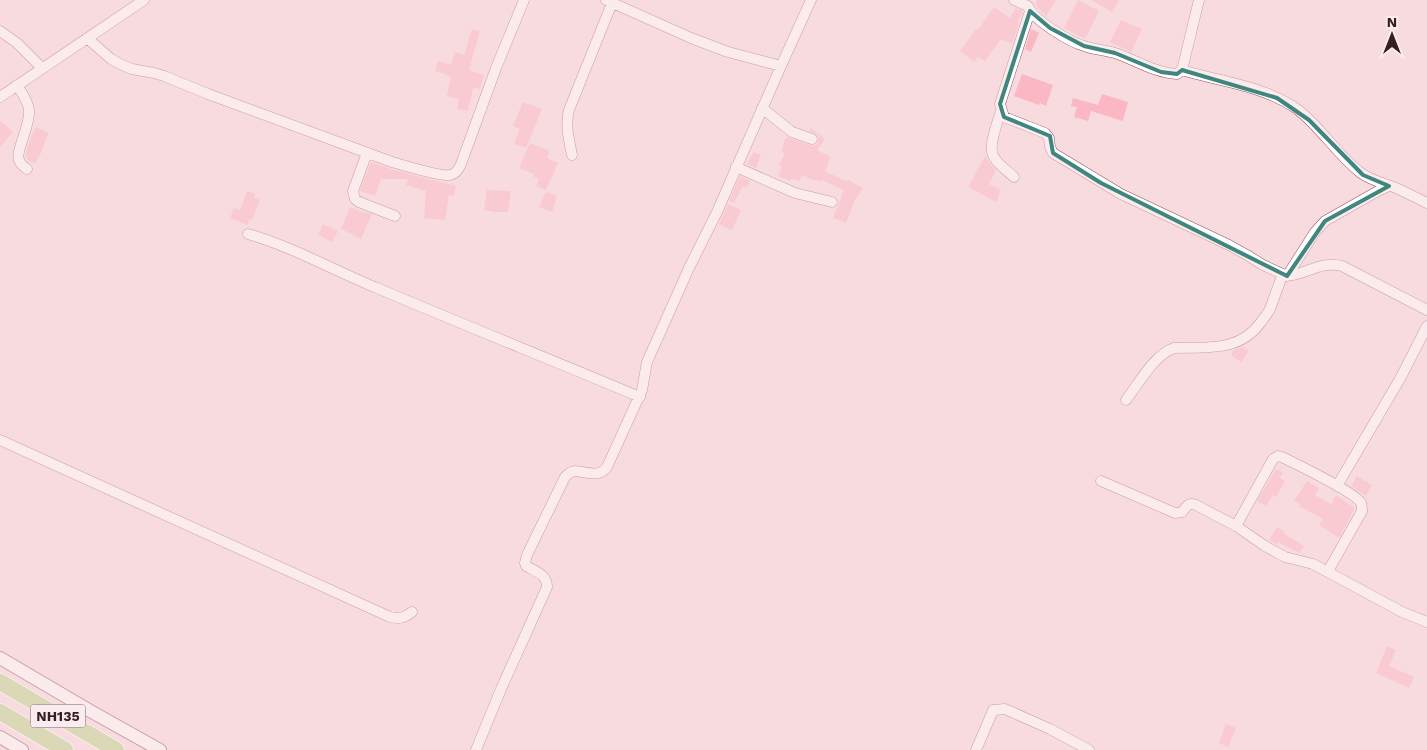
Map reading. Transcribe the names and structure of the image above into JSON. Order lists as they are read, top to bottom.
{
  "streets": {
    "highway": ["NH135"]
  },
  "north": "top"
}
